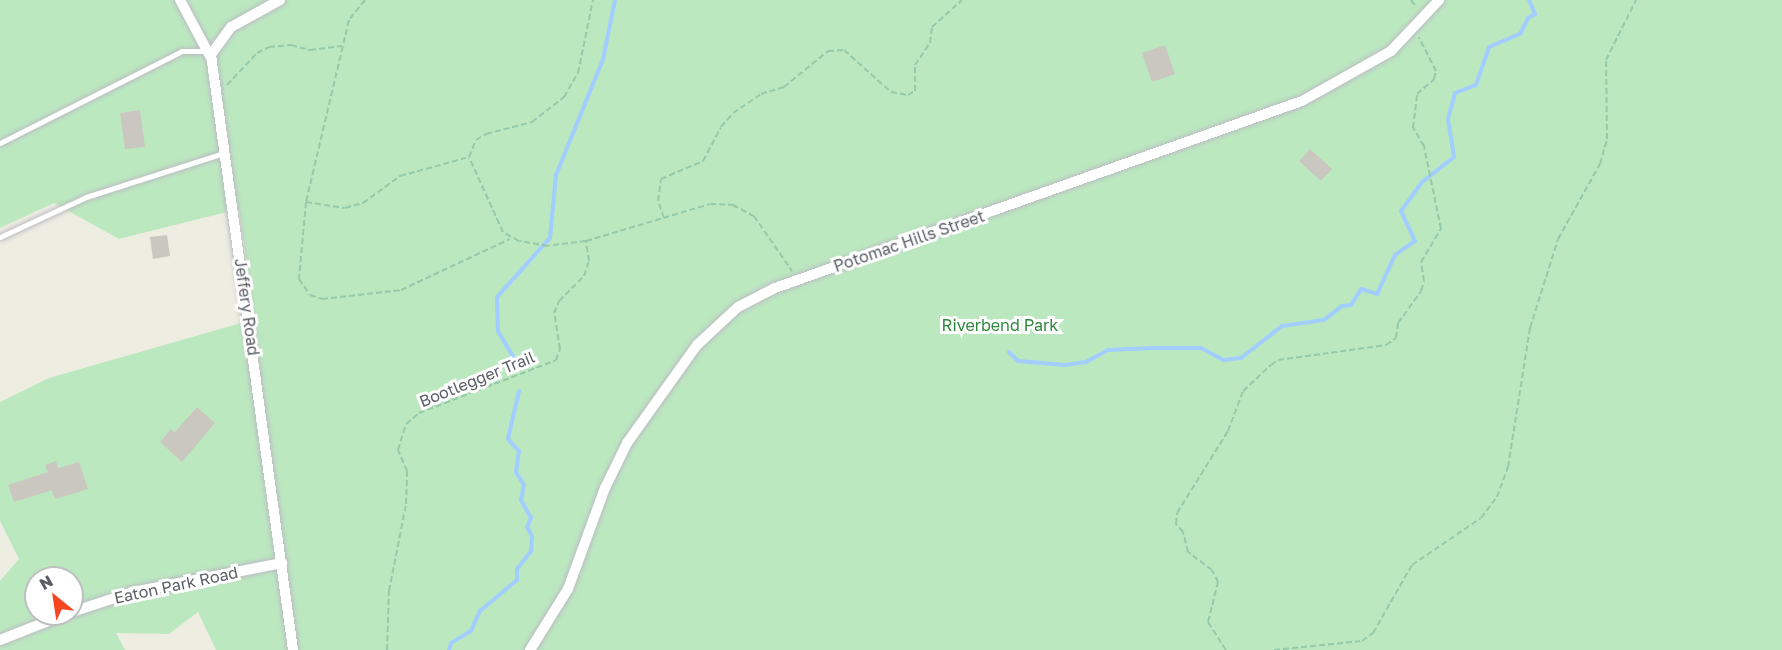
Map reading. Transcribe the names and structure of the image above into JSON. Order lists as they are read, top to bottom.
{
  "streets": {
    "street": ["Potomac Hills Street", "Jeffery Road", "Eaton Park Road"],
    "path": ["Bootlegger Trail"]
  },
  "crossings": [
    ["Jeffery Road", "Eaton Park Road"]
  ],
  "parks": ["Riverbend Park"],
  "north": "top left"
}
